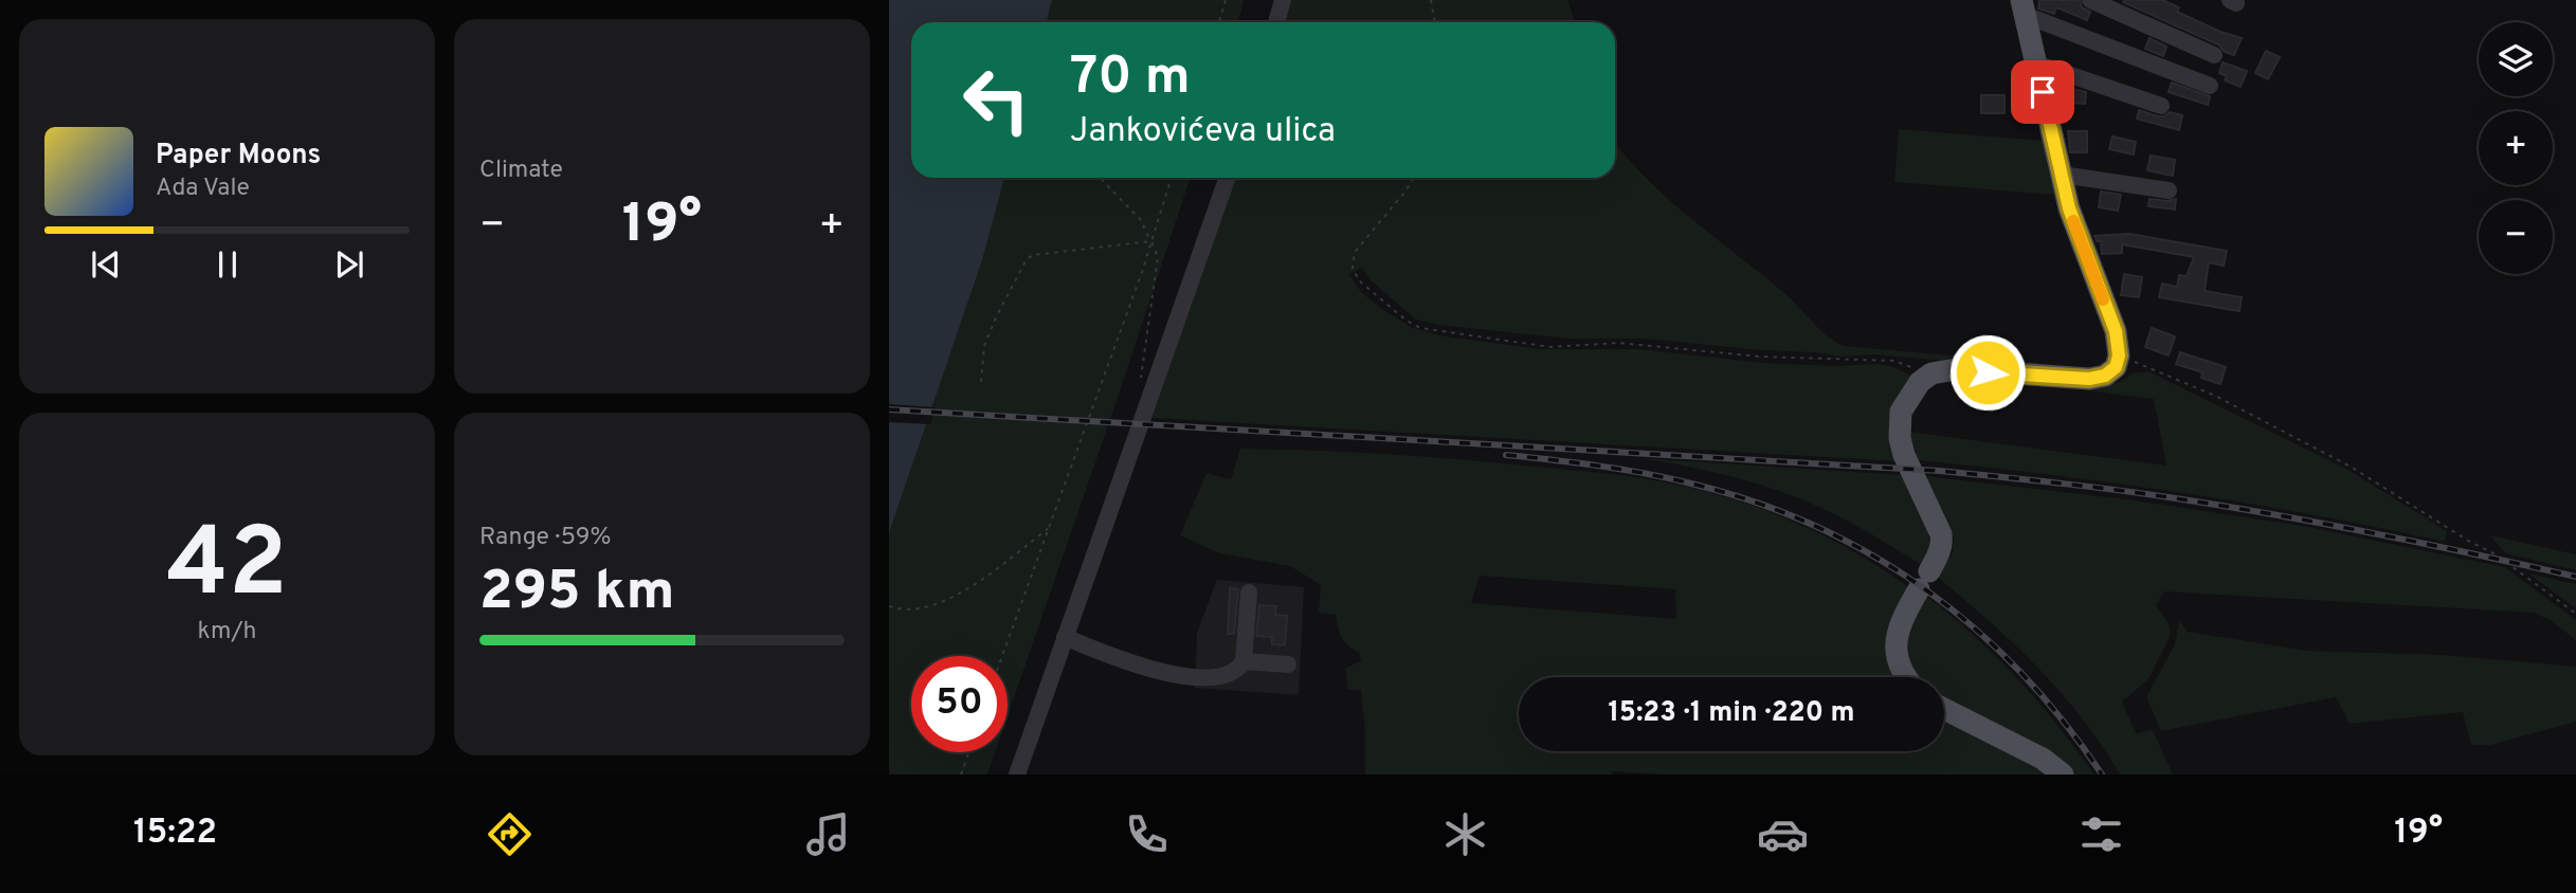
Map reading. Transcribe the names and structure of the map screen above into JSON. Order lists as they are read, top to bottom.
{
  "page": {
    "tile": [
      "Climate",
      ["42", "km/h"],
      ["Range · 59%", "295 km"]
    ],
    "map_buttons": ["+", "−"],
    "turn": ["70 m", "Jankovićeva ulica"],
    "song": ["Paper Moons", "Ada Vale"],
    "heat": ["−", "19°", "+"],
    "limit": "50",
    "trip": "15:23 · 1 min · 220 m",
    "tabs": ["15:22", "19°"]
  }
}
